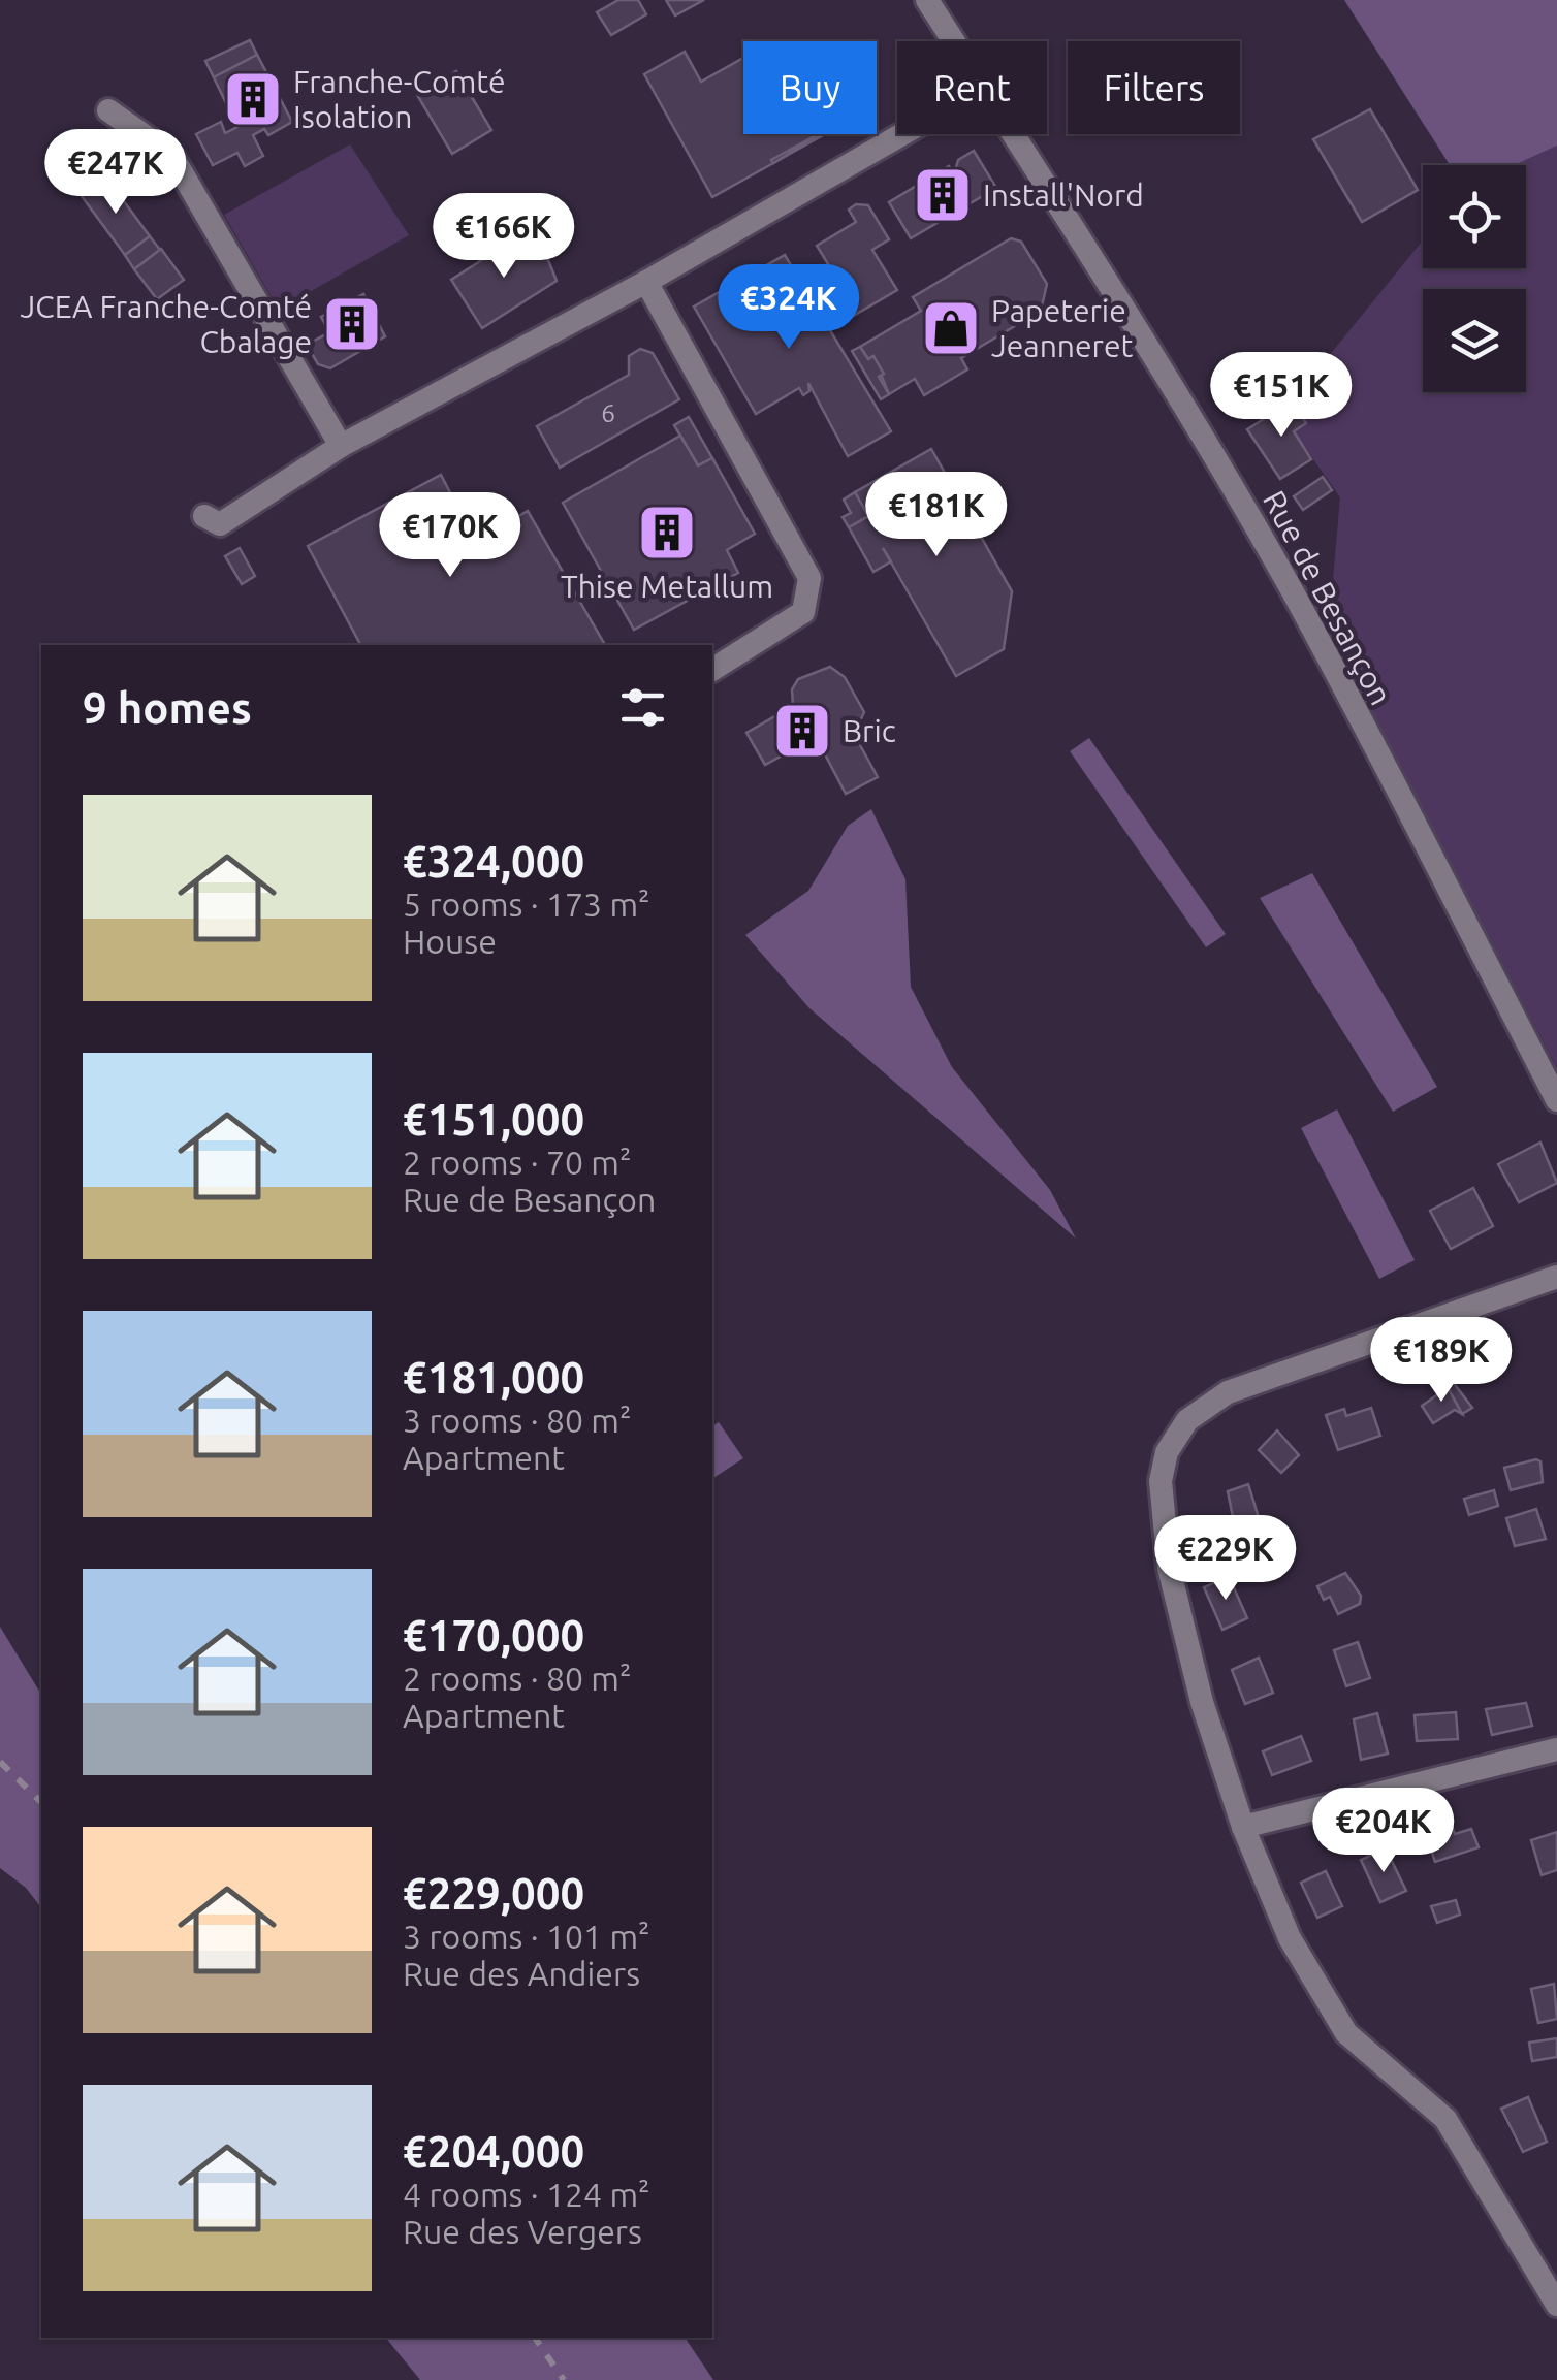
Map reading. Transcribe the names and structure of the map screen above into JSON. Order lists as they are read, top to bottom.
{
  "streets": {
    "street": ["Rue de Besançon"]
  },
  "places": {
    "building": [
      "Franche-Comté Isolation",
      "Install'Nord",
      "JCEA Franche-Comté Cbalage",
      "Thise Metallum",
      "Bric"
    ],
    "shop": ["Papeterie Jeanneret"]
  },
  "house_numbers": ["6"],
  "page": {
    "chip": ["Buy", "Rent", "Filters"],
    "price": [
      "€247K",
      "€166K",
      "€324K",
      "€151K",
      "€181K",
      "€170K",
      "€189K",
      "€229K",
      "€204K"
    ],
    "heading": "9 homes",
    "list": [
      {
        "name": "€324,000",
        "note": "5 rooms · 173 m² · House"
      },
      {
        "name": "€151,000",
        "note": "2 rooms · 70 m² · Rue de Besançon"
      },
      {
        "name": "€181,000",
        "note": "3 rooms · 80 m² · Apartment"
      },
      {
        "name": "€170,000",
        "note": "2 rooms · 80 m² · Apartment"
      },
      {
        "name": "€229,000",
        "note": "3 rooms · 101 m² · Rue des Andiers"
      },
      {
        "name": "€204,000",
        "note": "4 rooms · 124 m² · Rue des Vergers"
      }
    ]
  }
}
